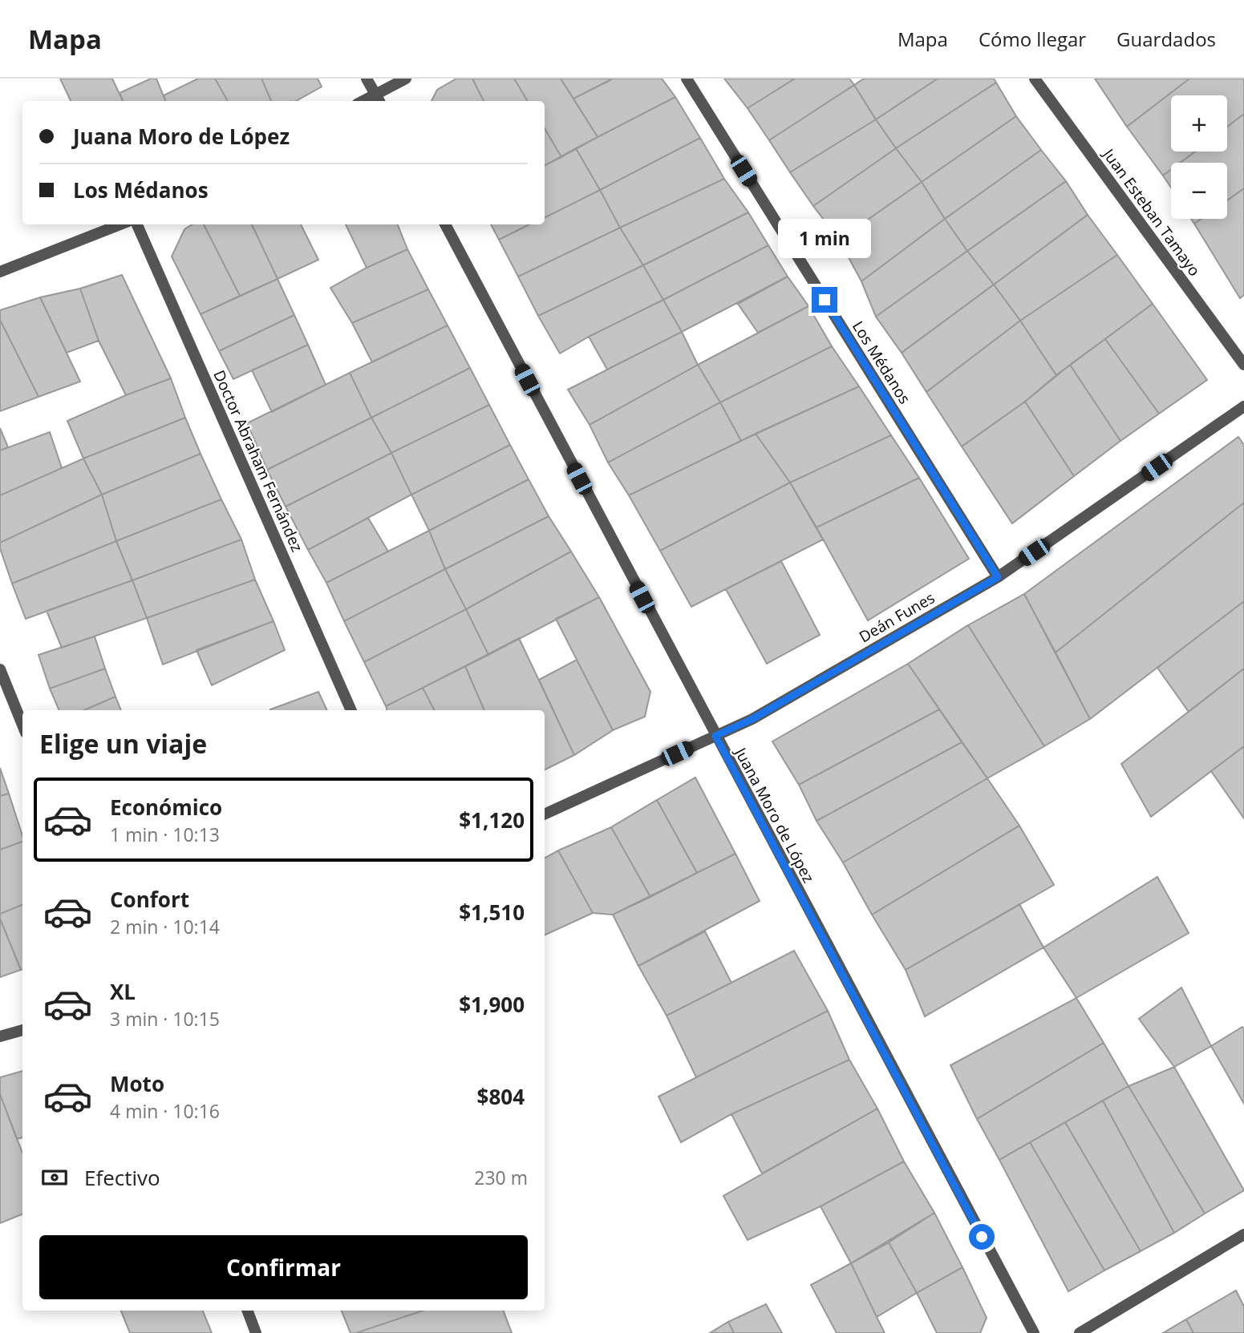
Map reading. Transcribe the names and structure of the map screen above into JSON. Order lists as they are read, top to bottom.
{
  "streets": {
    "street": [
      "Juan Esteban Tamayo",
      "Los Médanos",
      "Doctor Abraham Fernández",
      "Deán Funes",
      "Juana Moro de López"
    ]
  },
  "crossings": [
    ["Los Médanos", "Deán Funes"],
    ["Deán Funes", "Juana Moro de López"]
  ],
  "page": {
    "header": "Mapa",
    "nav": ["Mapa", "Cómo llegar", "Guardados"],
    "map_buttons": ["+", "−"],
    "banner": ["Juana Moro de López", "Los Médanos"],
    "bubble": "1 min",
    "heading": "Elige un viaje",
    "list": [
      {
        "name": "Económico",
        "note": "1 min · 10:13",
        "value": "$1,120"
      },
      {
        "name": "Confort",
        "note": "2 min · 10:14",
        "value": "$1,510"
      },
      {
        "name": "XL",
        "note": "3 min · 10:15",
        "value": "$1,900"
      },
      {
        "name": "Moto",
        "note": "4 min · 10:16",
        "value": "$804"
      }
    ],
    "pay": ["Efectivo", "230 m"],
    "buttons": "Confirmar"
  }
}
